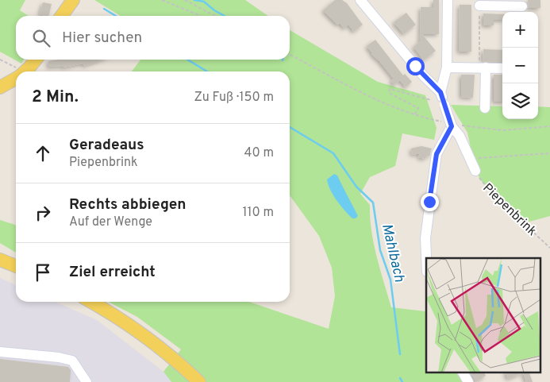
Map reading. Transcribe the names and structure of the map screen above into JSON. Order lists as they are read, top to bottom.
{
  "streets": {
    "street": ["Piepenbrink"]
  },
  "water": ["Mahlbach"],
  "page": {
    "map_buttons": ["+", "−"],
    "search": "Hier suchen",
    "heading": ["2 Min.", "Zu Fuß · 150 m"],
    "list": [
      ["Geradeaus", "Piepenbrink", "40 m"],
      ["Rechts abbiegen", "Auf der Wenge", "110 m"],
      "Ziel erreicht"
    ]
  }
}
